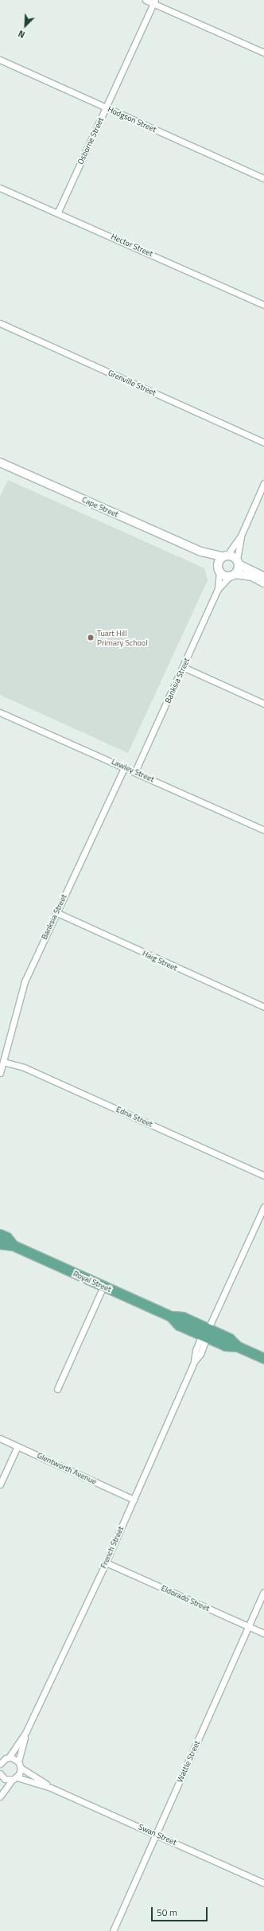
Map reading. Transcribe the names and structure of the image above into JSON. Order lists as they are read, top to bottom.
{
  "streets": {
    "main road": ["Royal Street"],
    "street": [
      "Hodgson Street",
      "Osborne Street",
      "Hector Street",
      "Grenville Street",
      "Cape Street",
      "Banksia Street",
      "Lawley Street",
      "Haig Street",
      "Edna Street",
      "Glentworth Avenue",
      "French Street",
      "Eldorado Street",
      "Wattle Street",
      "Swan Street"
    ]
  },
  "crossings": [
    ["Hodgson Street", "Osborne Street"],
    ["Osborne Street", "Hector Street"],
    ["Cape Street", "Banksia Street"],
    ["Banksia Street", "Lawley Street"],
    ["Banksia Street", "Haig Street"],
    ["Banksia Street", "Edna Street"],
    ["Royal Street", "French Street"],
    ["Glentworth Avenue", "French Street"],
    ["French Street", "Eldorado Street"],
    ["French Street", "Swan Street"],
    ["Eldorado Street", "Wattle Street"],
    ["Wattle Street", "Swan Street"]
  ],
  "places": ["Tuart Hill Primary School"],
  "scale_bar": "50 m",
  "north": "bottom left"
}
